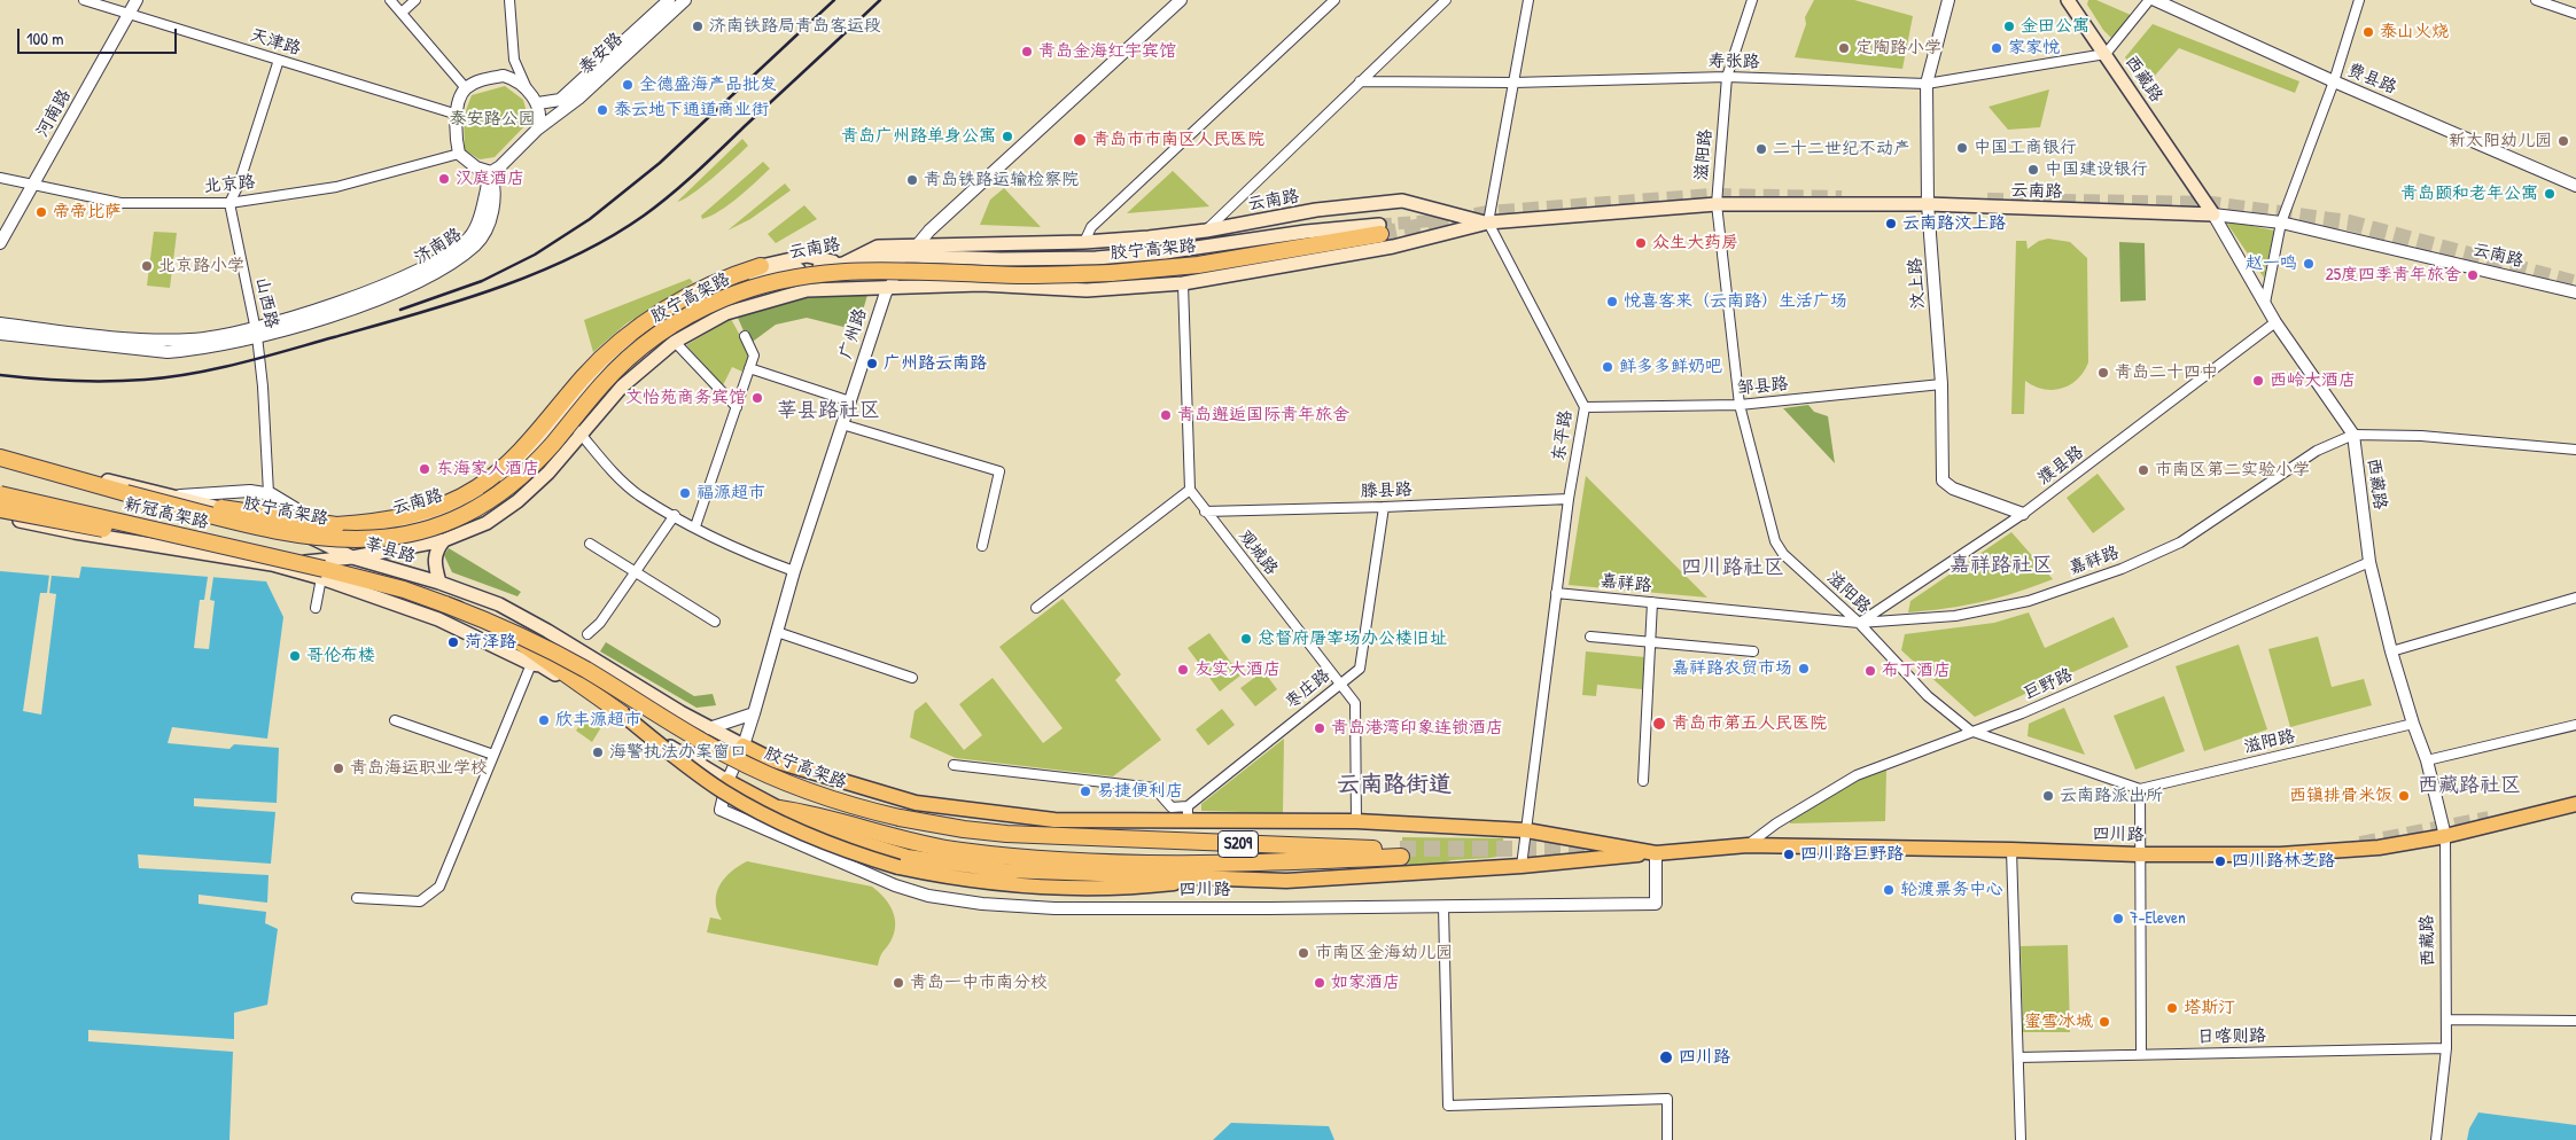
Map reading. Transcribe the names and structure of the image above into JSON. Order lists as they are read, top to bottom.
{
  "streets": {
    "highway": ["胶宁高架路", "新冠高架路", "S209"],
    "main road": [
      "西藏路",
      "云南路",
      "莘县路",
      "四川路"
    ],
    "street": [
      "天津路",
      "泰安路",
      "寿张路",
      "费县路",
      "河南路",
      "滋阳路",
      "北京路",
      "济南路",
      "汶上路",
      "山西路",
      "广州路",
      "邹县路",
      "东平路",
      "濮县路",
      "滕县路",
      "观城路",
      "嘉祥路",
      "巨野路",
      "枣庄路",
      "日喀则路"
    ]
  },
  "crossings": [
    ["天津路", "泰安路"],
    ["天津路", "河南路"],
    ["天津路", "北京路"],
    ["天津路", "济南路"],
    ["泰安路", "北京路"],
    ["泰安路", "济南路"],
    ["寿张路", "西藏路"],
    ["寿张路", "滋阳路"],
    ["寿张路", "汶上路"],
    ["西藏路", "滋阳路"],
    ["西藏路", "云南路"],
    ["西藏路", "濮县路"],
    ["西藏路", "嘉祥路"],
    ["西藏路", "巨野路"],
    ["西藏路", "四川路"],
    ["西藏路", "日喀则路"],
    ["河南路", "北京路"],
    ["滋阳路", "云南路"],
    ["滋阳路", "邹县路"],
    ["滋阳路", "濮县路"],
    ["滋阳路", "嘉祥路"],
    ["滋阳路", "巨野路"],
    ["北京路", "济南路"],
    ["北京路", "山西路"],
    ["云南路", "汶上路"],
    ["云南路", "广州路"],
    ["云南路", "东平路"],
    ["云南路", "莘县路"],
    ["济南路", "山西路"],
    ["胶宁高架路", "新冠高架路"],
    ["胶宁高架路", "四川路"],
    ["汶上路", "邹县路"],
    ["汶上路", "濮县路"],
    ["广州路", "莘县路"],
    ["广州路", "四川路"],
    ["邹县路", "东平路"],
    ["东平路", "滕县路"],
    ["东平路", "嘉祥路"],
    ["东平路", "四川路"],
    ["濮县路", "嘉祥路"],
    ["滕县路", "观城路"],
    ["滕县路", "枣庄路"],
    ["莘县路", "四川路"],
    ["观城路", "枣庄路"],
    ["观城路", "四川路"],
    ["巨野路", "四川路"]
  ],
  "districts": [
    "莘县路社区",
    "嘉祥路社区",
    "四川路社区",
    "云南路街道",
    "西藏路社区"
  ],
  "parks": ["泰安路公园"],
  "places": [
    "济南铁路局青岛客运段",
    "金田公寓",
    "泰山火烧",
    "定陶路小学",
    "家家悦",
    "青岛金海红宇宾馆",
    "全德盛海产品批发",
    "泰云地下通道商业街",
    "青岛广州路单身公寓",
    "青岛市市南区人民医院",
    "新太阳幼儿园",
    "中国工商银行",
    "二十二世纪不动产",
    "中国建设银行",
    "汉庭酒店",
    "青岛铁路运输检察院",
    "青岛颐和老年公寓",
    "帝帝比萨",
    "云南路汶上路",
    "众生大药房",
    "赵一鸣",
    "北京路小学",
    "25度四季青年旅舍",
    "悦喜客来（云南路）生活广场",
    "广州路云南路",
    "鲜多多鲜奶吧",
    "青岛二十四中",
    "西岭大酒店",
    "文怡苑商务宾馆",
    "青岛邂逅国际青年旅舍",
    "东海家人酒店",
    "市南区第二实验小学",
    "福源超市",
    "总督府屠宰场办公楼旧址",
    "菏泽路",
    "哥伦布楼",
    "嘉祥路农贸市场",
    "友实大酒店",
    "布丁酒店",
    "欣丰源超市",
    "青岛市第五人民医院",
    "青岛港湾印象连锁酒店",
    "海警执法办案窗口",
    "青岛海运职业学校",
    "易捷便利店",
    "云南路派出所",
    "西镇排骨米饭",
    "四川路巨野路",
    "四川路林芝路",
    "轮渡票务中心",
    "7-Eleven",
    "市南区金海幼儿园",
    "青岛一中市南分校",
    "如家酒店",
    "塔斯汀",
    "蜜雪冰城",
    "四川路"
  ],
  "scale_bar": "100 m"
}
